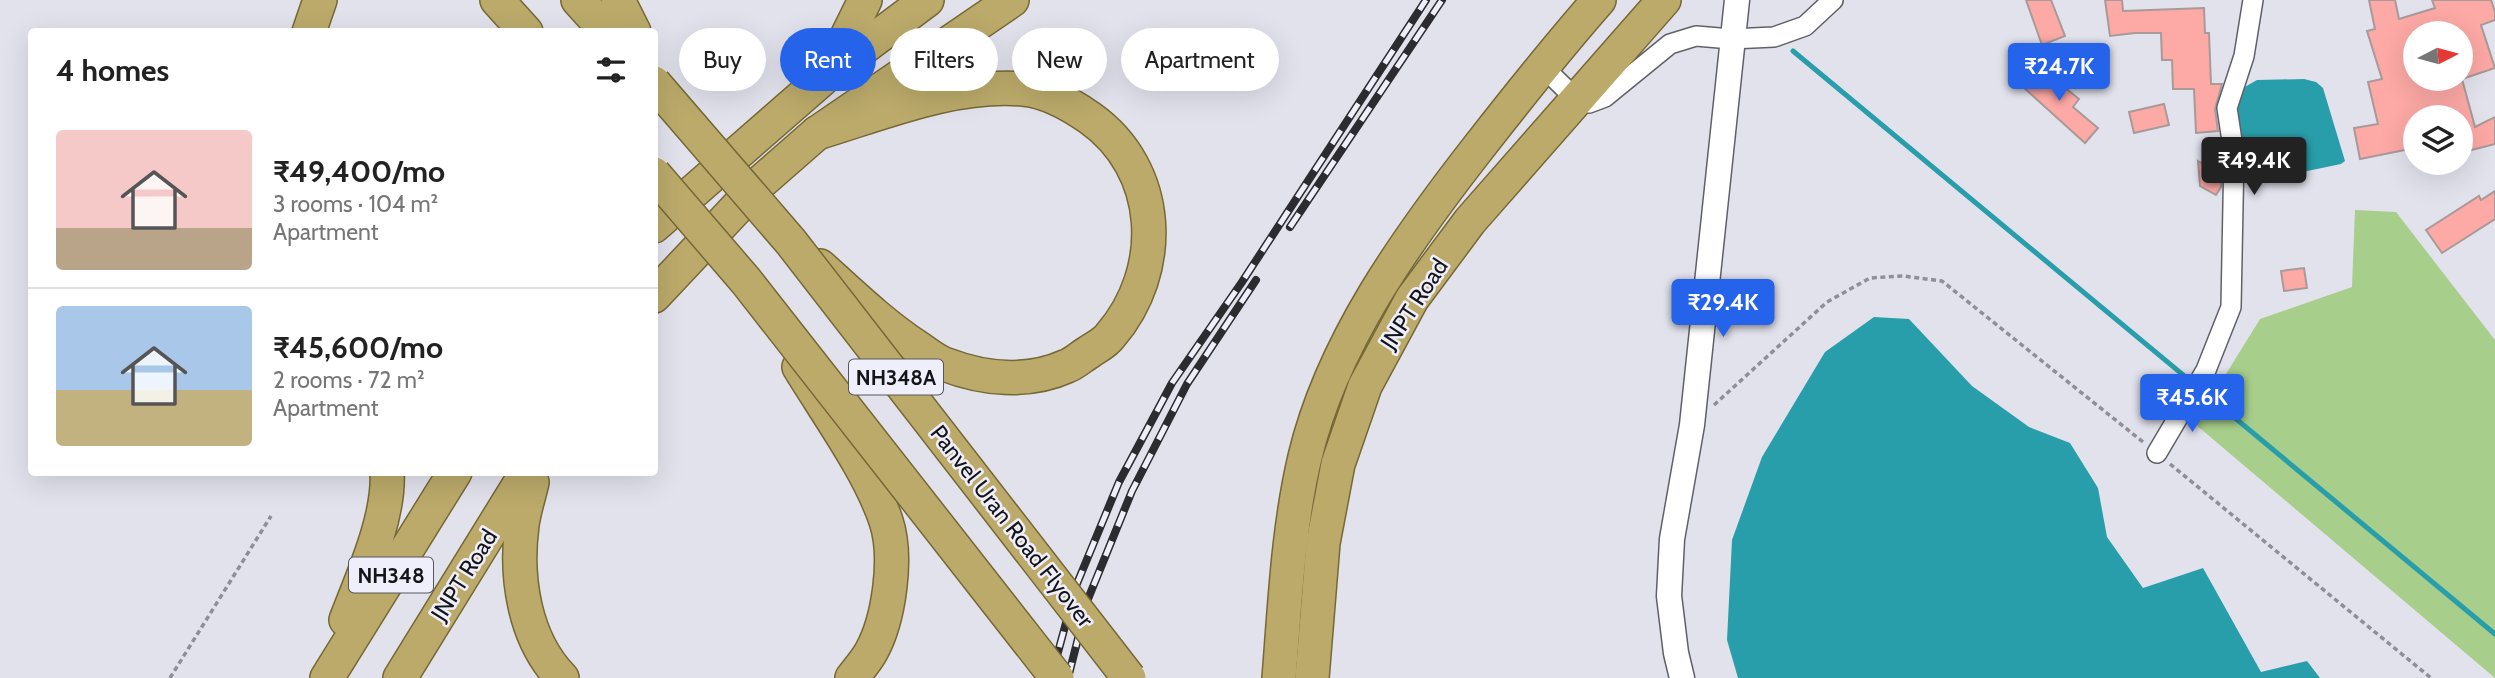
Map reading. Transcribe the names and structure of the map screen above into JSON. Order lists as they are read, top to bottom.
{
  "streets": {
    "highway": [
      "JNPT Road",
      "NH348A",
      "Panvel Uran Road Flyover",
      "NH348"
    ]
  },
  "north": "right",
  "page": {
    "chip": [
      "Buy",
      "Rent",
      "Filters",
      "New",
      "Apartment"
    ],
    "heading": "4 homes",
    "price": [
      "₹24.7K",
      "₹49.4K",
      "₹29.4K",
      "₹45.6K"
    ],
    "list": [
      {
        "name": "₹49,400/mo",
        "note": "3 rooms · 104 m² · Apartment"
      },
      {
        "name": "₹45,600/mo",
        "note": "2 rooms · 72 m² · Apartment"
      }
    ]
  }
}
